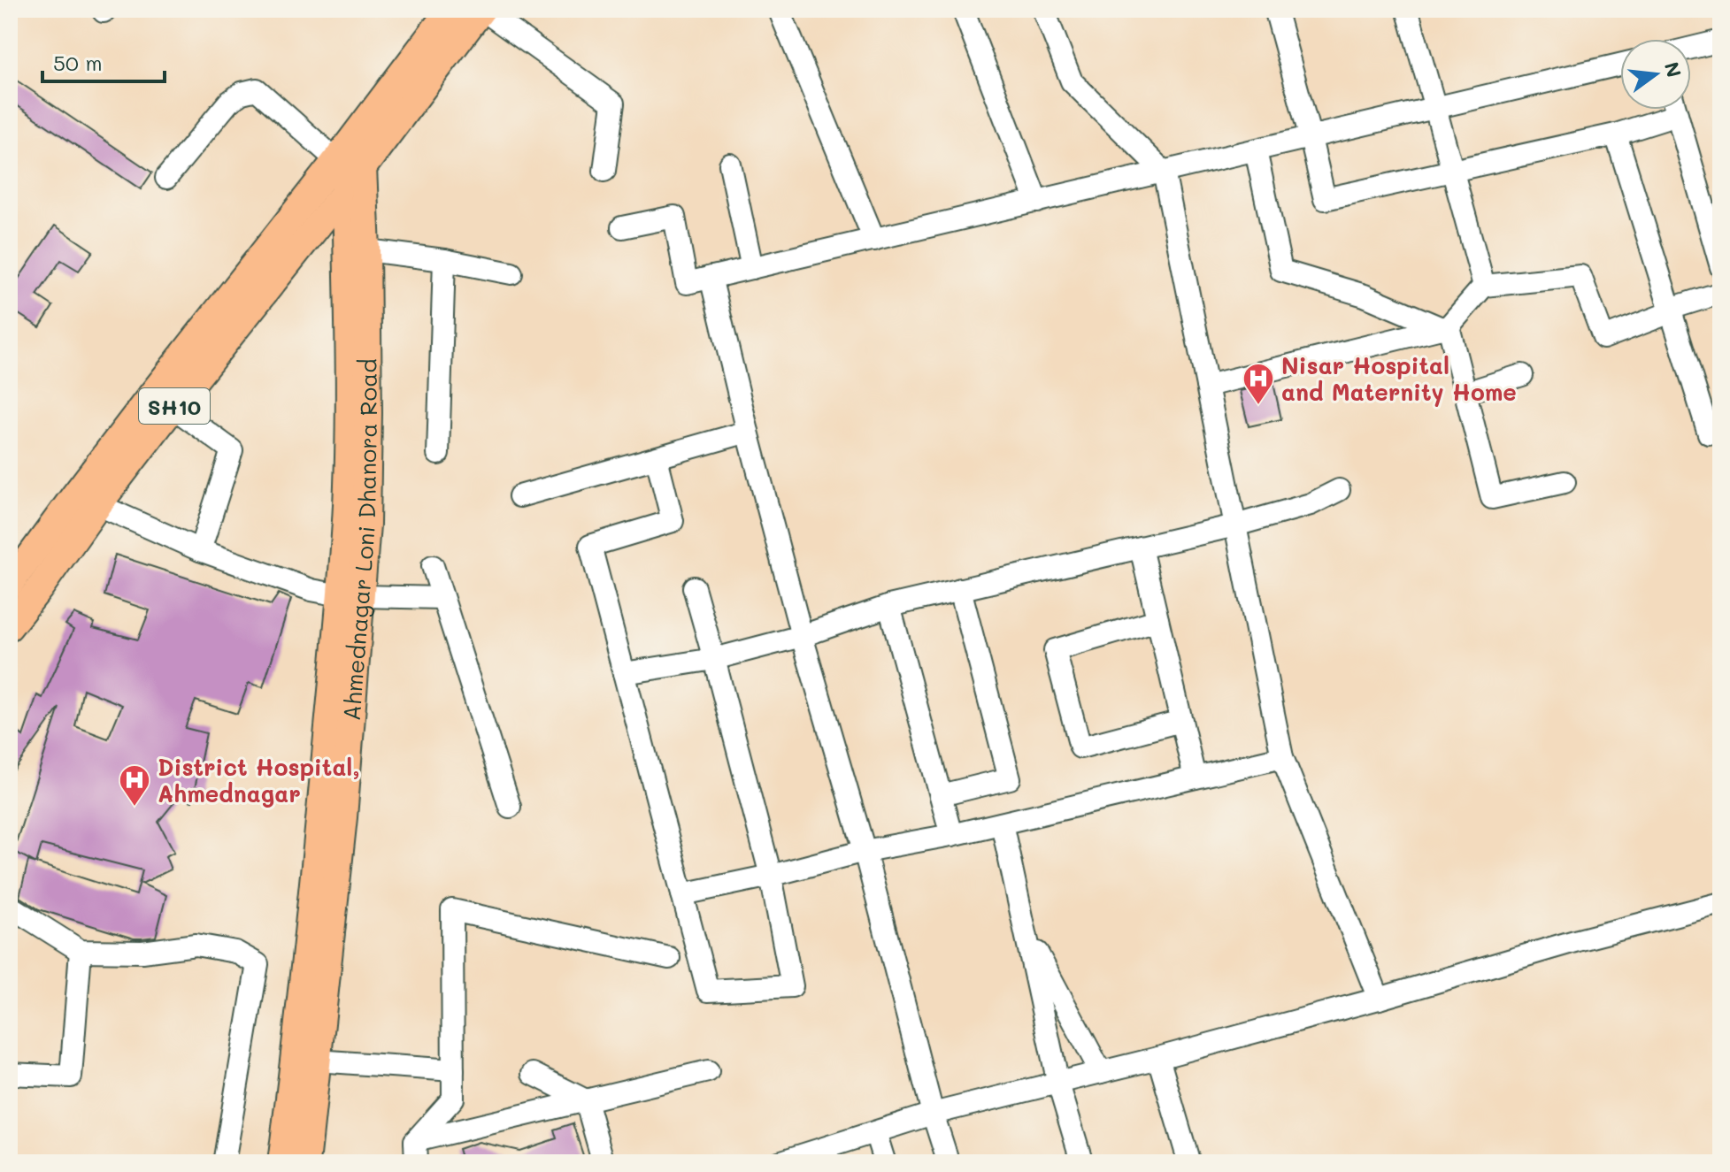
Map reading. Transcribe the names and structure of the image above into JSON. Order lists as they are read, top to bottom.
{
  "streets": {
    "main road": ["SH10", "Ahmednagar Loni Dhanora Road"]
  },
  "crossings": [
    ["SH10", "Ahmednagar Loni Dhanora Road"]
  ],
  "places": {
    "hospital": ["Nisar Hospital and Maternity Home", "District Hospital, Ahmednagar"]
  },
  "scale_bar": "50 m",
  "north": "right"
}
